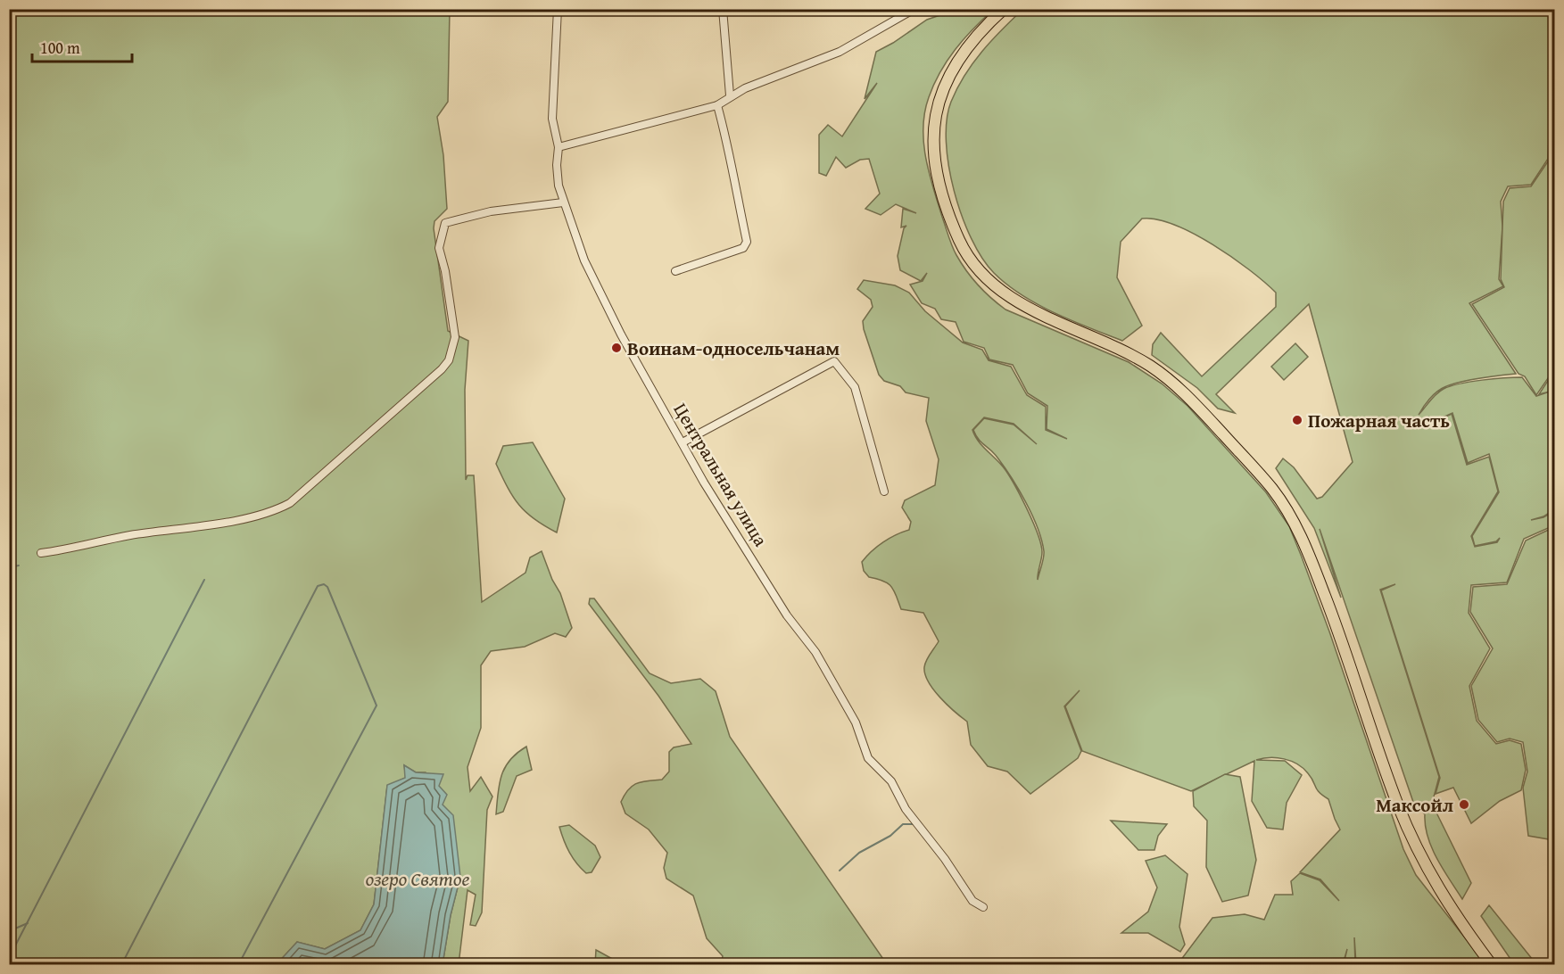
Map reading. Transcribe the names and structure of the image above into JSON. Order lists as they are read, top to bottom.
{
  "streets": {
    "street": ["Центральная улица"]
  },
  "water": ["озеро Святое"],
  "places": ["Воинам-односельчанам", "Пожарная часть", "Максойл"],
  "scale_bar": "100 m"
}
